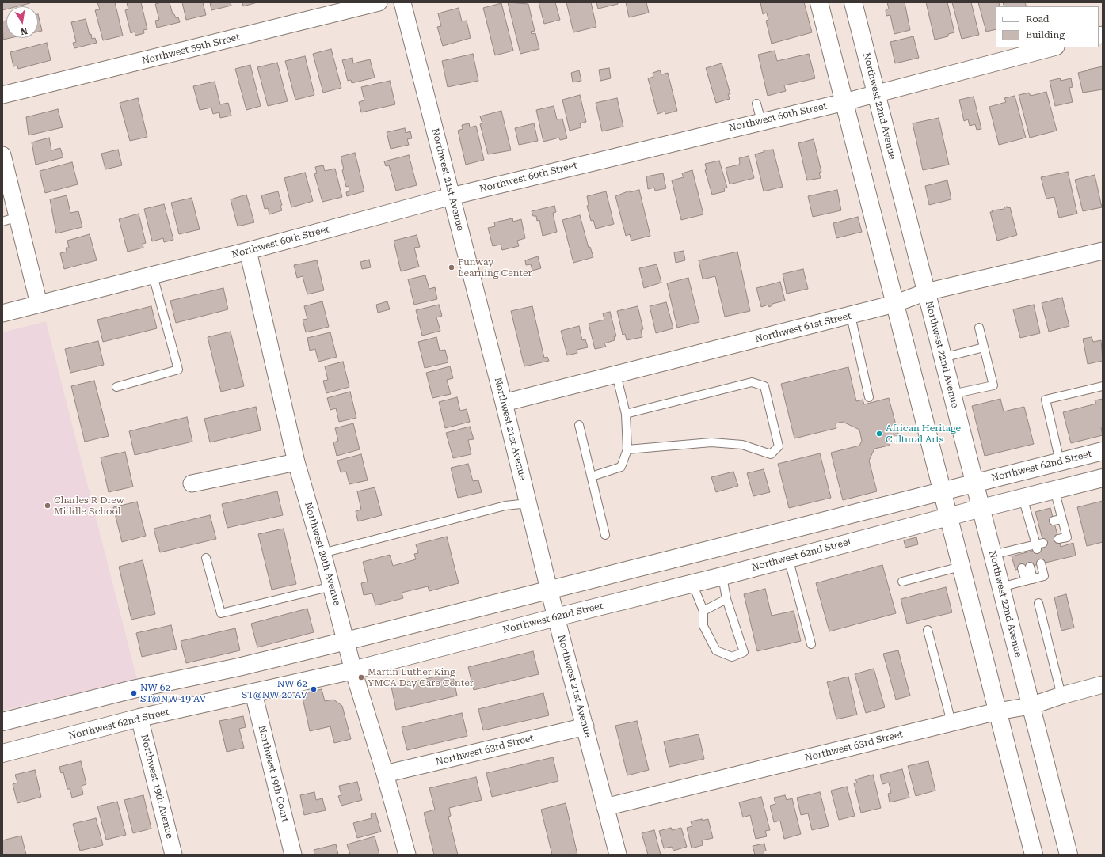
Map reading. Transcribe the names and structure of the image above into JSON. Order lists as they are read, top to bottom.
{
  "streets": {
    "main road": ["Northwest 22nd Avenue", "Northwest 62nd Street"],
    "street": [
      "Northwest 59th Street",
      "Northwest 60th Street",
      "Northwest 21st Avenue",
      "Northwest 61st Street",
      "Northwest 20th Avenue",
      "Northwest 63rd Street",
      "Northwest 19th Court",
      "Northwest 19th Avenue"
    ]
  },
  "crossings": [
    ["Northwest 22nd Avenue", "Northwest 60th Street"],
    ["Northwest 22nd Avenue", "Northwest 61st Street"],
    ["Northwest 22nd Avenue", "Northwest 62nd Street"],
    ["Northwest 22nd Avenue", "Northwest 63rd Street"],
    ["Northwest 60th Street", "Northwest 21st Avenue"],
    ["Northwest 60th Street", "Northwest 20th Avenue"],
    ["Northwest 21st Avenue", "Northwest 61st Street"],
    ["Northwest 21st Avenue", "Northwest 62nd Street"],
    ["Northwest 21st Avenue", "Northwest 63rd Street"],
    ["Northwest 62nd Street", "Northwest 20th Avenue"],
    ["Northwest 62nd Street", "Northwest 19th Court"],
    ["Northwest 62nd Street", "Northwest 19th Avenue"],
    ["Northwest 20th Avenue", "Northwest 63rd Street"]
  ],
  "places": [
    "Funway Learning Center",
    "African Heritage Cultural Arts",
    "Charles R Drew Middle School",
    "Martin Luther King YMCA Day Care Center",
    "NW 62 ST@NW 20 AV",
    "NW 62 ST@NW 19 AV"
  ],
  "legend": ["Road", "Building"],
  "north": "bottom"
}
